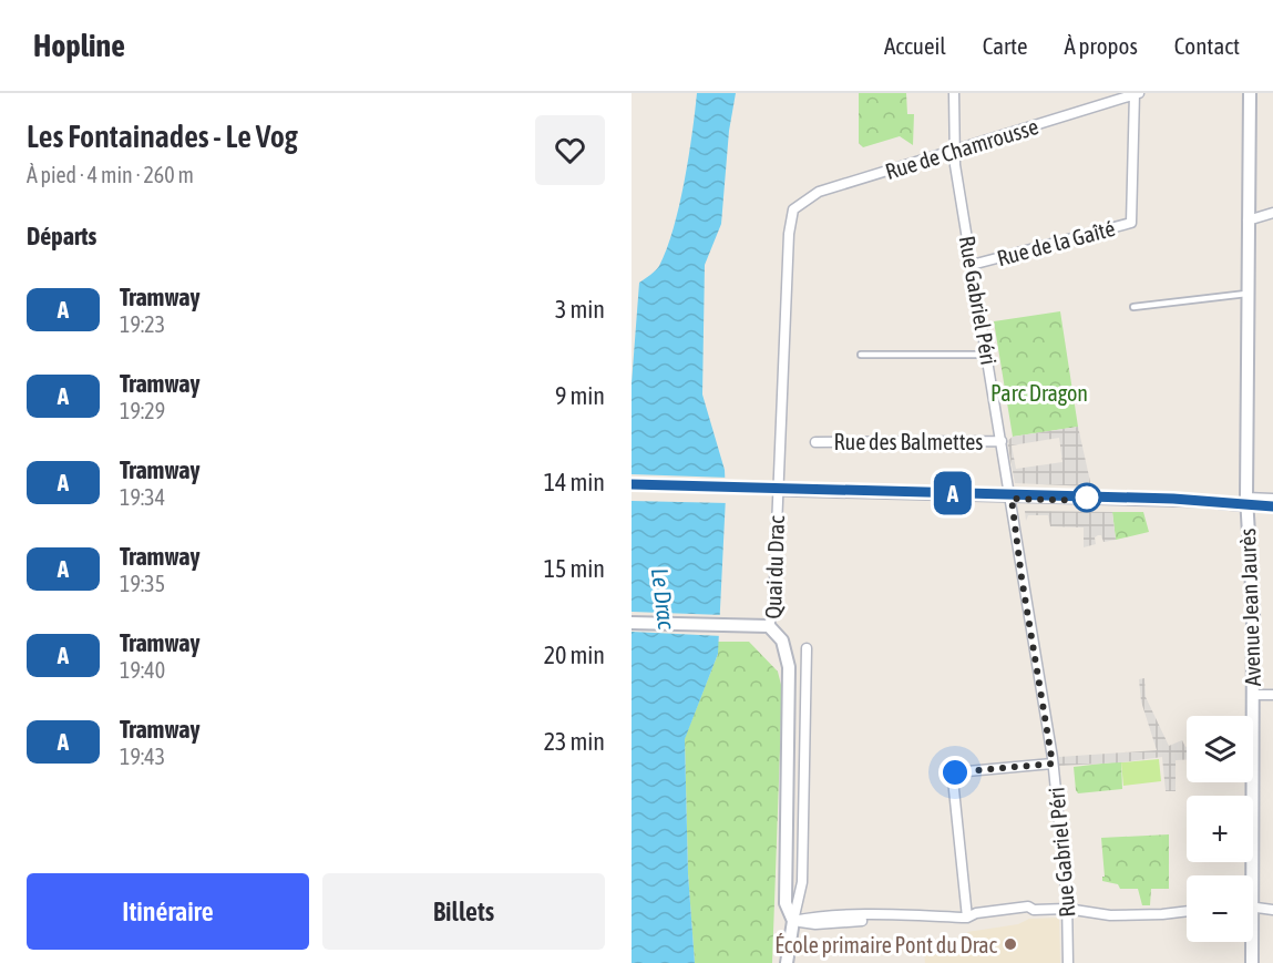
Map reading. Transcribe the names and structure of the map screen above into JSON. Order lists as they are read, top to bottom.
{
  "streets": {
    "street": [
      "Rue de Chamrousse",
      "Rue de la Gaîté",
      "Rue Gabriel Péri",
      "Rue des Balmettes",
      "Quai du Drac",
      "Avenue Jean Jaurès"
    ]
  },
  "crossings": [
    ["Rue de Chamrousse", "Rue de la Gaîté"],
    ["Rue de Chamrousse", "Rue Gabriel Péri"],
    ["Rue de Chamrousse", "Quai du Drac"],
    ["Rue de la Gaîté", "Rue Gabriel Péri"],
    ["Rue Gabriel Péri", "Rue des Balmettes"]
  ],
  "water": ["Le Drac"],
  "parks": ["Parc Dragon"],
  "places": ["École primaire Pont du Drac"],
  "lines": ["tram line A"],
  "page": {
    "header": "Hopline",
    "nav": [
      "Accueil",
      "Carte",
      "À propos",
      "Contact"
    ],
    "heading": [
      ["Les Fontainades - Le Vog", "À pied · 4 min · 260 m"],
      "Départs"
    ],
    "on_map": "A",
    "list": [
      {
        "mark": "A",
        "name": "Tramway",
        "note": "19:23",
        "value": "3 min"
      },
      {
        "mark": "A",
        "name": "Tramway",
        "note": "19:29",
        "value": "9 min"
      },
      {
        "mark": "A",
        "name": "Tramway",
        "note": "19:34",
        "value": "14 min"
      },
      {
        "mark": "A",
        "name": "Tramway",
        "note": "19:35",
        "value": "15 min"
      },
      {
        "mark": "A",
        "name": "Tramway",
        "note": "19:40",
        "value": "20 min"
      },
      {
        "mark": "A",
        "name": "Tramway",
        "note": "19:43",
        "value": "23 min"
      }
    ],
    "map_buttons": ["+", "−"],
    "buttons": ["Itinéraire", "Billets"]
  }
}
